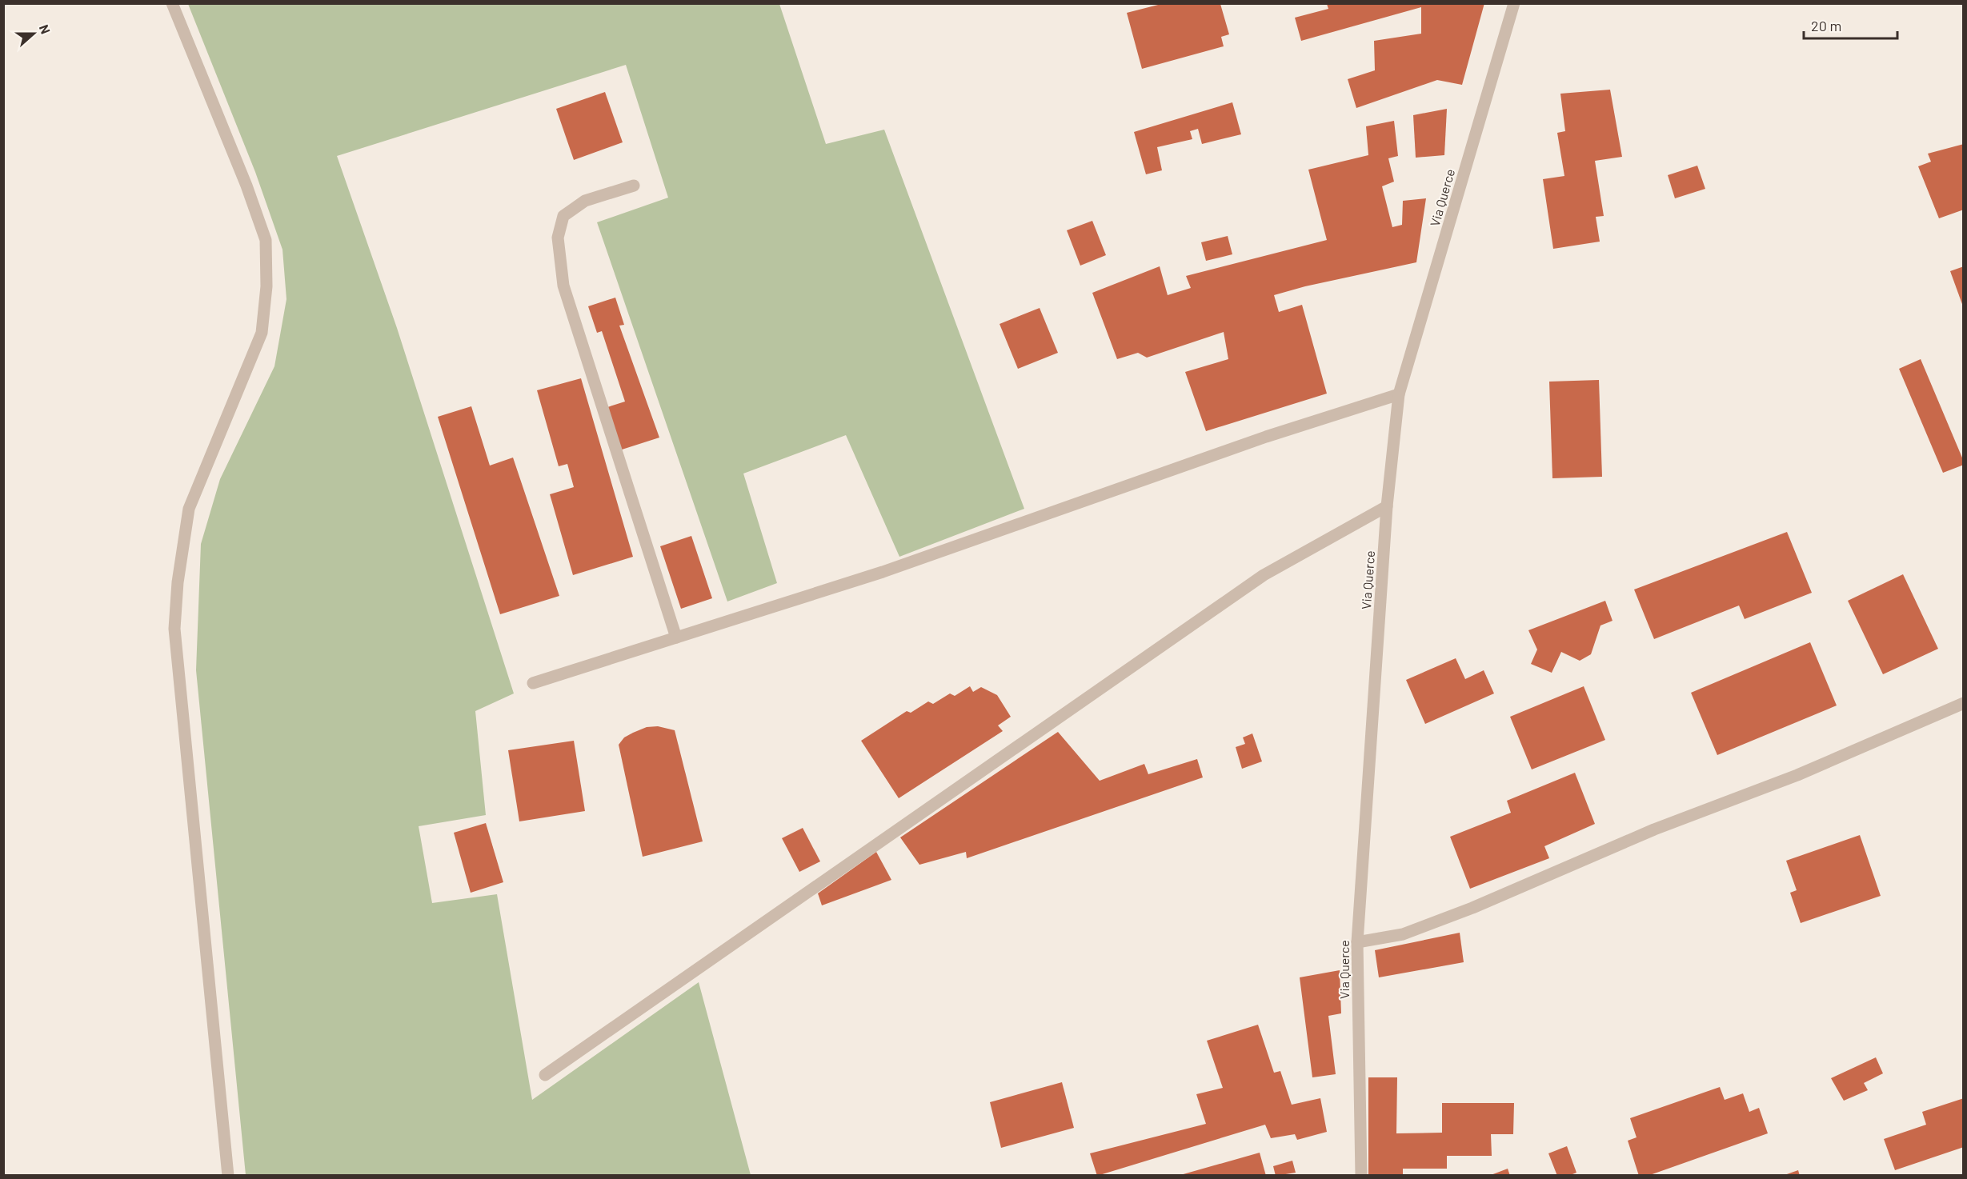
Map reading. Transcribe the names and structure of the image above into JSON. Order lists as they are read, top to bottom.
{
  "streets": {
    "street": ["Via Querce"]
  },
  "scale_bar": "20 m",
  "north": "right"
}
